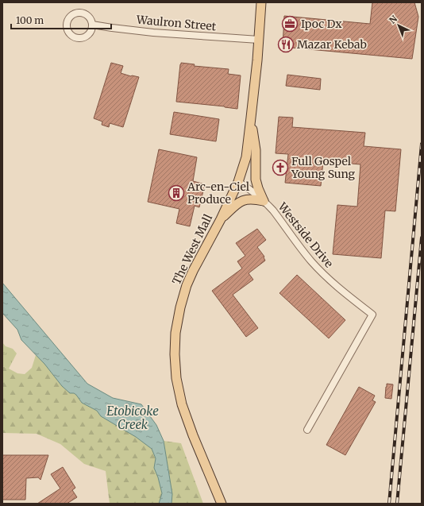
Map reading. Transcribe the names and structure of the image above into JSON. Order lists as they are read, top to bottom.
{
  "streets": {
    "main road": ["The West Mall"],
    "street": ["Waulron Street", "Westside Drive"]
  },
  "crossings": [
    ["Waulron Street", "The West Mall"],
    ["Westside Drive", "The West Mall"]
  ],
  "water": ["Etobicoke Creek"],
  "places": {
    "office": ["Ipoc Dx"],
    "restaurant": ["Mazar Kebab"],
    "church": ["Full Gospel Young Sung"],
    "building": ["Arc-en-Ciel Produce"]
  },
  "scale_bar": "100 m",
  "north": "top left"
}
